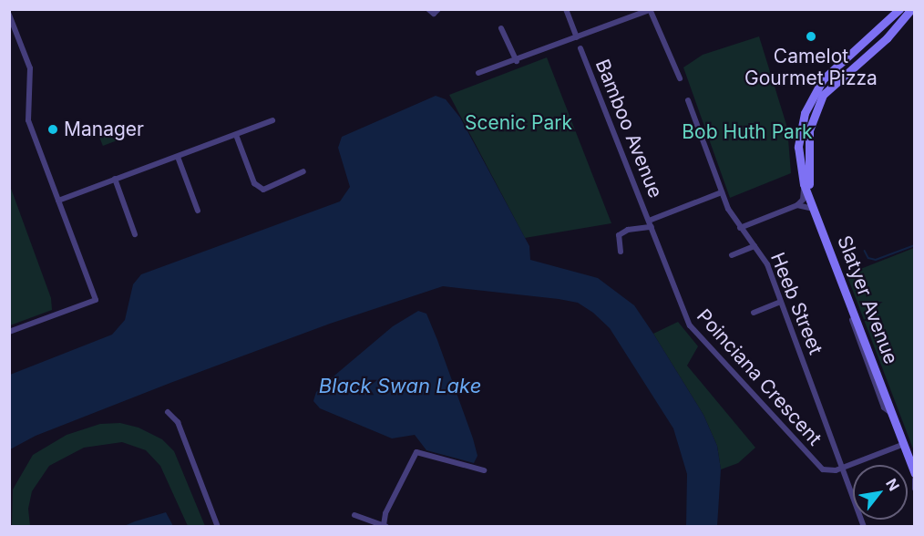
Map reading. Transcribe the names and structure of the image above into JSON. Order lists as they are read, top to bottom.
{
  "streets": {
    "main road": ["Slatyer Avenue"],
    "street": ["Bamboo Avenue", "Heeb Street", "Poinciana Crescent"]
  },
  "crossings": [
    ["Bamboo Avenue", "Poinciana Crescent"],
    ["Slatyer Avenue", "Poinciana Crescent"],
    ["Heeb Street", "Poinciana Crescent"]
  ],
  "water": ["Black Swan Lake"],
  "parks": ["Scenic Park", "Bob Huth Park"],
  "places": ["Camelot Gourmet Pizza", "Manager"],
  "north": "top right"
}
